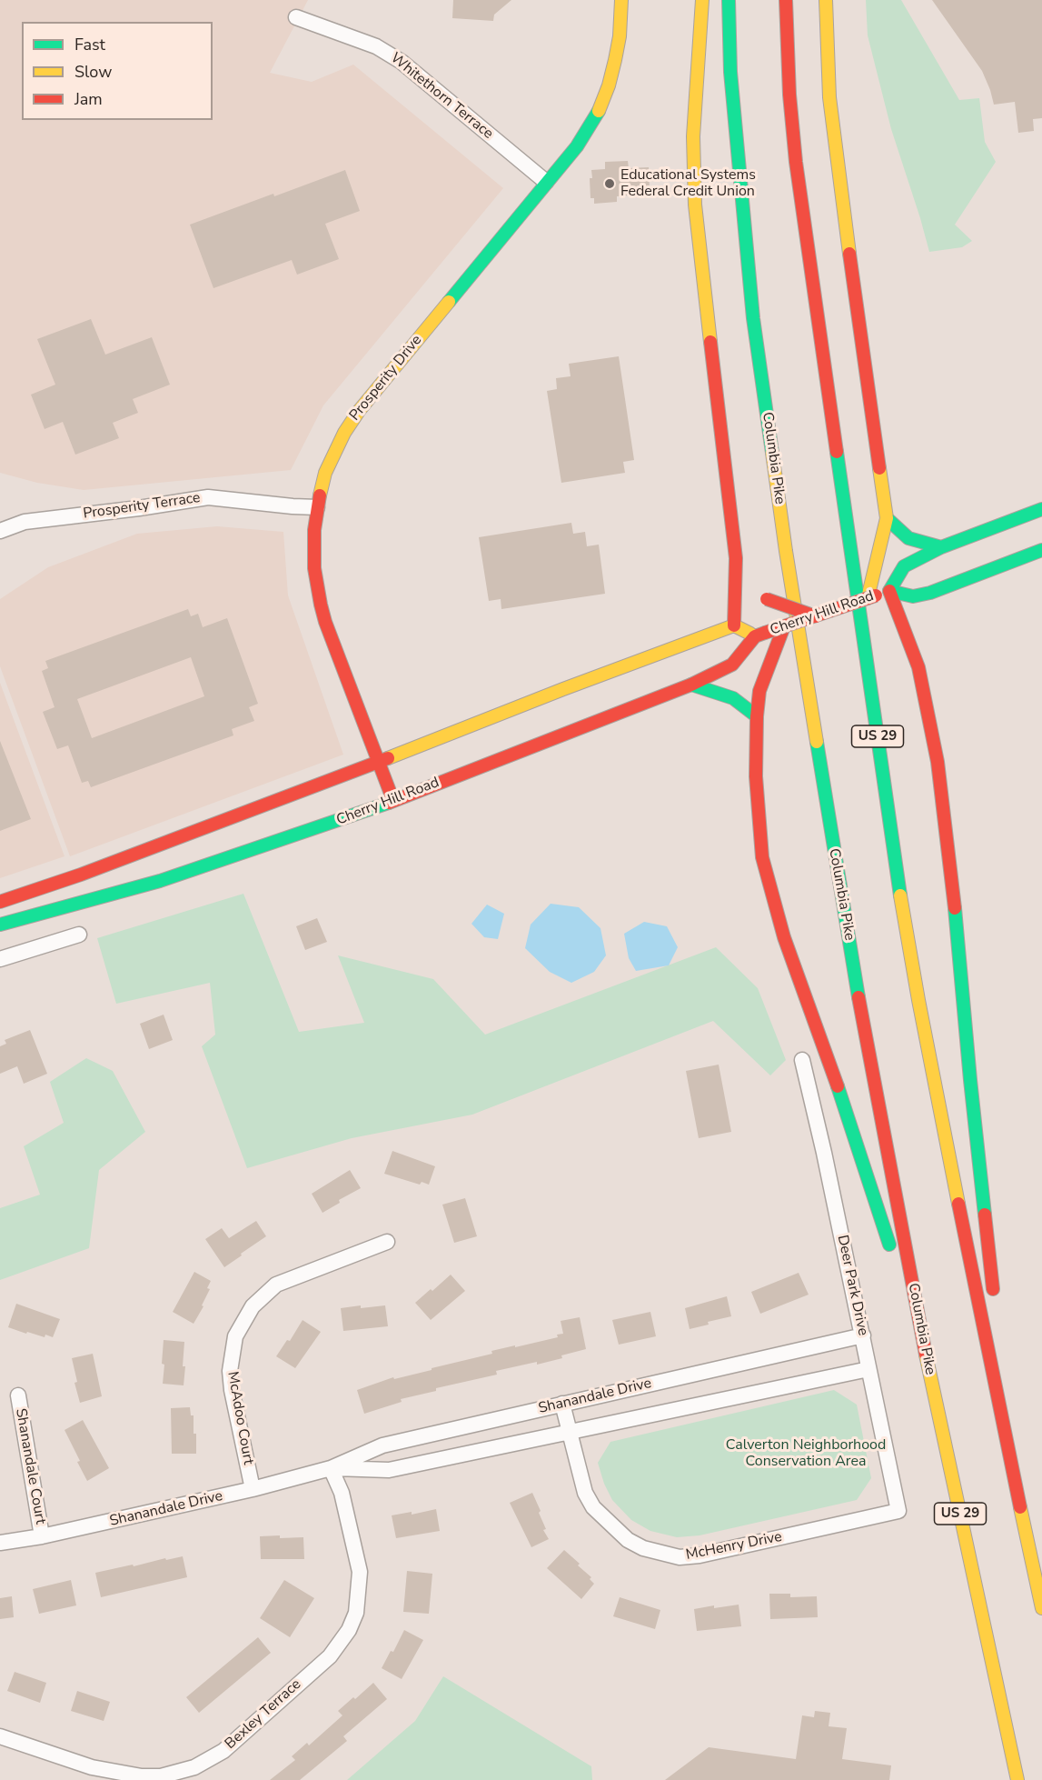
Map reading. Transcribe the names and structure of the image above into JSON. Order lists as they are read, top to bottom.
{
  "streets": {
    "main road": [
      "Prosperity Drive",
      "Columbia Pike",
      "Cherry Hill Road",
      "US 29"
    ],
    "street": [
      "Whitethorn Terrace",
      "Prosperity Terrace",
      "Deer Park Drive",
      "Shanandale Drive",
      "McAdoo Court",
      "Shanandale Court",
      "McHenry Drive",
      "Bexley Terrace"
    ]
  },
  "crossings": [
    ["Whitethorn Terrace", "Prosperity Drive"],
    ["Prosperity Drive", "Prosperity Terrace"],
    ["Prosperity Drive", "Cherry Hill Road"],
    ["Deer Park Drive", "Shanandale Drive"],
    ["Deer Park Drive", "McHenry Drive"],
    ["Shanandale Drive", "McAdoo Court"],
    ["Shanandale Drive", "Shanandale Court"],
    ["Shanandale Drive", "McHenry Drive"],
    ["Shanandale Drive", "Bexley Terrace"]
  ],
  "parks": ["Calverton Neighborhood Conservation Area"],
  "places": ["Educational Systems Federal Credit Union"],
  "legend": ["Fast", "Slow", "Jam"]
}
